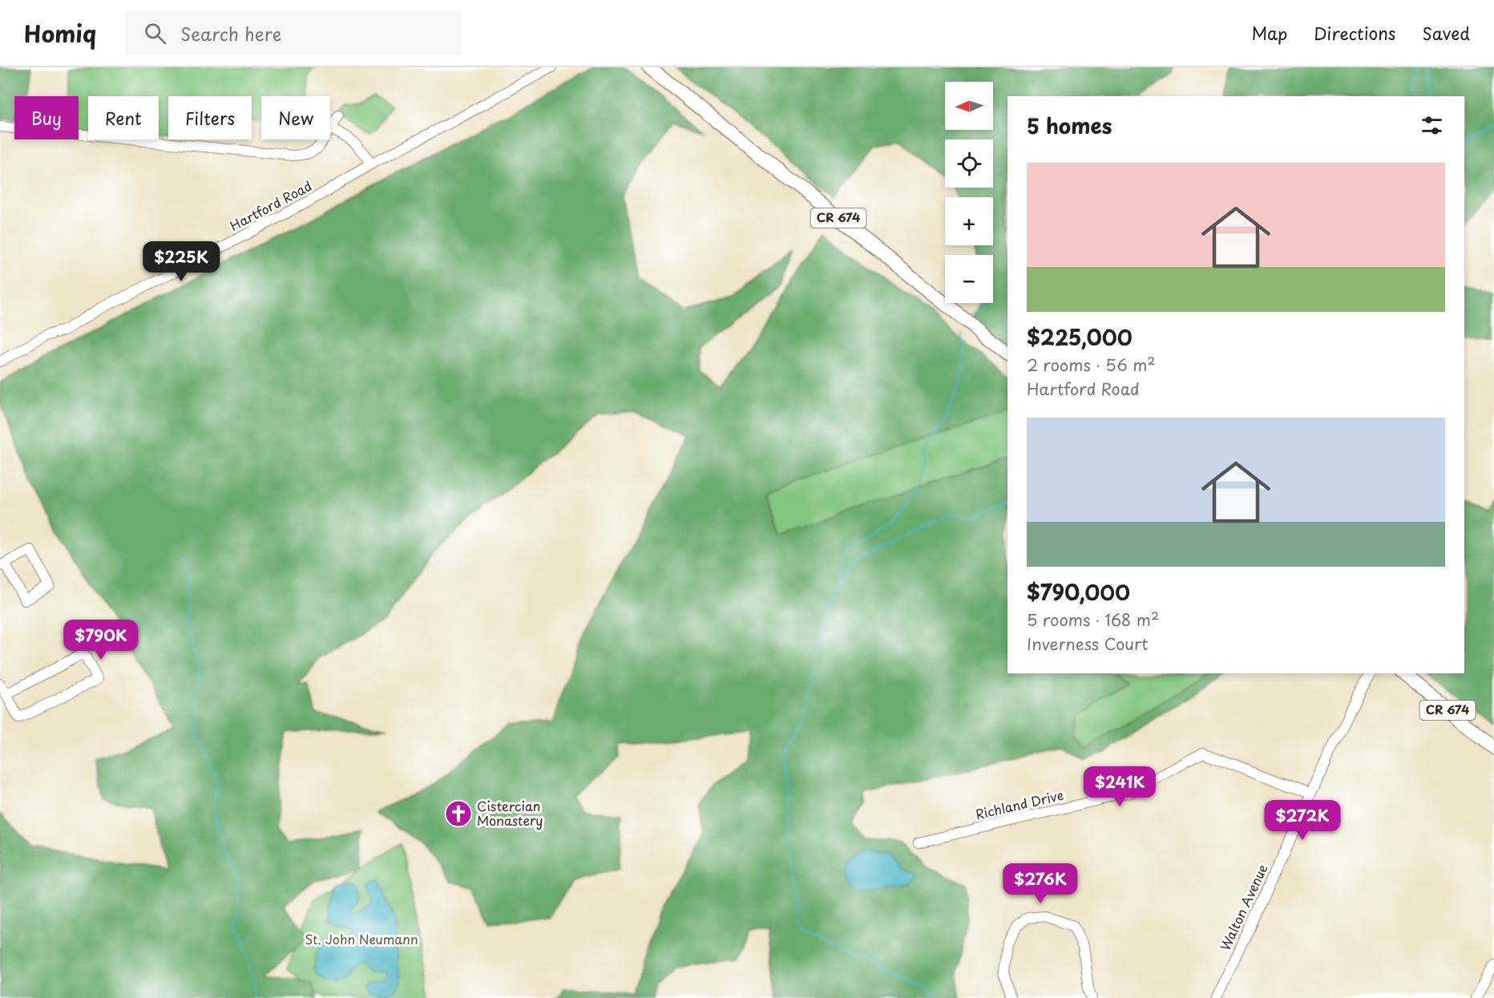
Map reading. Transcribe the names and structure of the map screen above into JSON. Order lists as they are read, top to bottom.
{
  "streets": {
    "main road": ["CR 674"],
    "street": ["Hartford Road", "Richland Drive", "Walton Avenue"]
  },
  "crossings": [
    ["Richland Drive", "Walton Avenue"]
  ],
  "parks": ["St. John Neumann"],
  "places": {
    "church": ["Cistercian Monastery"]
  },
  "north": "left",
  "page": {
    "header": "Homiq",
    "search": "Search here",
    "nav": ["Map", "Directions", "Saved"],
    "map_buttons": ["+", "−"],
    "chip": [
      "Buy",
      "Rent",
      "Filters",
      "New"
    ],
    "heading": "5 homes",
    "list": [
      {
        "name": "$225,000",
        "note": "2 rooms · 56 m² · Hartford Road"
      },
      {
        "name": "$790,000",
        "note": "5 rooms · 168 m² · Inverness Court"
      }
    ],
    "price": [
      "$225K",
      "$790K",
      "$241K",
      "$272K",
      "$276K"
    ]
  }
}
